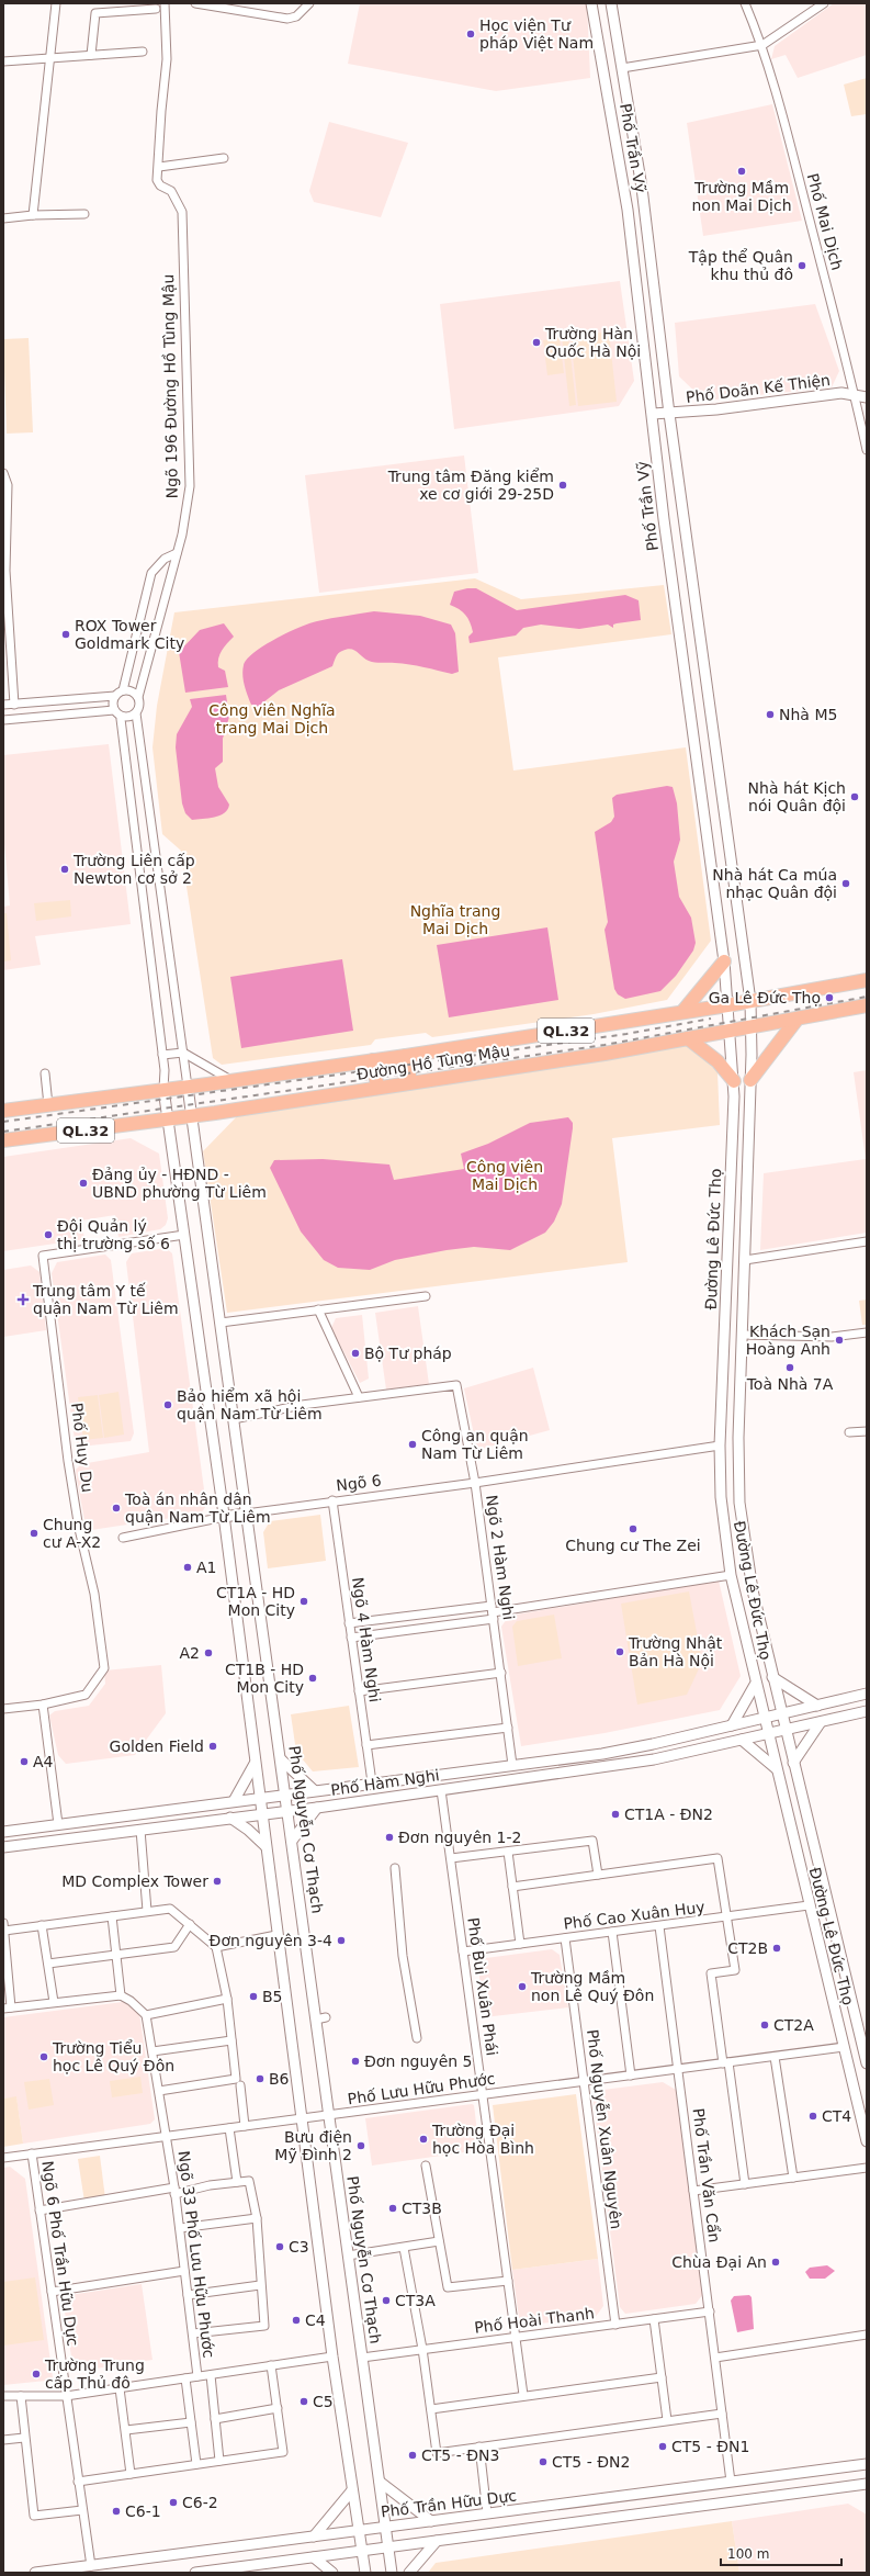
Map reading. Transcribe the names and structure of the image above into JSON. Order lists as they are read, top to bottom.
{
  "streets": {
    "highway": ["QL.32", "Đường Hồ Tùng Mậu"],
    "main road": [
      "Phố Trần Vỹ",
      "Phố Doãn Kế Thiện",
      "Đường Lê Đức Thọ",
      "Phố Hàm Nghi",
      "Phố Nguyễn Cơ Thạch",
      "Phố Trần Hữu Dực"
    ],
    "street": [
      "Phố Mai Dịch",
      "Ngõ 196 Đường Hồ Tùng Mậu",
      "Phố Huy Du",
      "Ngõ 6",
      "Ngõ 2 Hàm Nghi",
      "Ngõ 4 Hàm Nghi",
      "Phố Cao Xuân Huy",
      "Phố Bùi Xuân Phái",
      "Phố Lưu Hữu Phước",
      "Phố Nguyễn Xuân Nguyên",
      "Phố Trần Văn Cẩn",
      "Ngõ 6 Phố Trần Hữu Dực",
      "Ngõ 33 Phố Lưu Hữu Phước",
      "Phố Hoài Thanh"
    ]
  },
  "crossings": [
    ["Phố Trần Vỹ", "Phố Doãn Kế Thiện"],
    ["Phố Trần Vỹ", "Đường Hồ Tùng Mậu"],
    ["Phố Trần Vỹ", "Đường Lê Đức Thọ"],
    ["Phố Mai Dịch", "Phố Doãn Kế Thiện"],
    ["Đường Hồ Tùng Mậu", "Đường Lê Đức Thọ"],
    ["Đường Hồ Tùng Mậu", "Phố Nguyễn Cơ Thạch"],
    ["Đường Lê Đức Thọ", "Ngõ 2 Hàm Nghi"],
    ["Đường Lê Đức Thọ", "Phố Hàm Nghi"],
    ["Đường Lê Đức Thọ", "Phố Cao Xuân Huy"],
    ["Đường Lê Đức Thọ", "Phố Lưu Hữu Phước"],
    ["Ngõ 6", "Ngõ 2 Hàm Nghi"],
    ["Ngõ 6", "Ngõ 4 Hàm Nghi"],
    ["Ngõ 6", "Phố Nguyễn Cơ Thạch"],
    ["Ngõ 2 Hàm Nghi", "Phố Hàm Nghi"],
    ["Ngõ 4 Hàm Nghi", "Phố Hàm Nghi"],
    ["Phố Hàm Nghi", "Phố Nguyễn Cơ Thạch"],
    ["Phố Hàm Nghi", "Phố Bùi Xuân Phái"],
    ["Phố Nguyễn Cơ Thạch", "Phố Lưu Hữu Phước"],
    ["Phố Nguyễn Cơ Thạch", "Phố Hoài Thanh"],
    ["Phố Nguyễn Cơ Thạch", "Phố Trần Hữu Dực"],
    ["Phố Cao Xuân Huy", "Phố Bùi Xuân Phái"],
    ["Phố Cao Xuân Huy", "Phố Nguyễn Xuân Nguyên"],
    ["Phố Cao Xuân Huy", "Phố Trần Văn Cẩn"],
    ["Phố Bùi Xuân Phái", "Phố Lưu Hữu Phước"],
    ["Phố Bùi Xuân Phái", "Phố Hoài Thanh"],
    ["Phố Lưu Hữu Phước", "Phố Nguyễn Xuân Nguyên"],
    ["Phố Lưu Hữu Phước", "Phố Trần Văn Cẩn"],
    ["Phố Lưu Hữu Phước", "Ngõ 6 Phố Trần Hữu Dực"],
    ["Phố Lưu Hữu Phước", "Ngõ 33 Phố Lưu Hữu Phước"],
    ["Phố Nguyễn Xuân Nguyên", "Phố Hoài Thanh"],
    ["Phố Trần Văn Cẩn", "Phố Hoài Thanh"],
    ["Phố Trần Văn Cẩn", "Phố Trần Hữu Dực"],
    ["Ngõ 6 Phố Trần Hữu Dực", "Phố Trần Hữu Dực"]
  ],
  "parks": ["Công viên Nghĩa trang Mai Dịch", "Nghĩa trang Mai Dịch", "Công viên Mai Dịch"],
  "places": {
    "other": [
      "Học viện Tư pháp Việt Nam",
      "Trường Mầm non Mai Dịch",
      "Tập thể Quân khu thủ đô",
      "Trường Hàn Quốc Hà Nội",
      "Trung tâm Đăng kiểm xe cơ giới 29-25D",
      "ROX Tower Goldmark City",
      "Nhà M5",
      "Nhà hát Kịch nói Quân đội",
      "Trường Liên cấp Newton cơ sở 2",
      "Nhà hát Ca múa nhạc Quân đội",
      "Ga Lê Đức Thọ",
      "Đảng ủy - HĐND - UBND phường Từ Liêm",
      "Đội Quản lý thị trường số 6",
      "Khách Sạn Hoàng Anh",
      "Bộ Tư pháp",
      "Toà Nhà 7A",
      "Bảo hiểm xã hội quận Nam Từ Liêm",
      "Công an quận Nam Từ Liêm",
      "Toà án nhân dân quận Nam Từ Liêm",
      "Chung cư The Zei",
      "Chung cư A-X2",
      "A1",
      "CT1A - HD Mon City",
      "Trường Nhật Bản Hà Nội",
      "A2",
      "CT1B - HD Mon City",
      "Golden Field",
      "A4",
      "CT1A - ĐN2",
      "Đơn nguyên 1-2",
      "MD Complex Tower",
      "Đơn nguyên 3-4",
      "CT2B",
      "Trường Mầm non Lê Quý Đôn",
      "B5",
      "CT2A",
      "Trường Tiểu học Lê Quý Đôn",
      "Đơn nguyên 5",
      "B6",
      "CT4",
      "Trường Đại học Hòa Bình",
      "Bưu điện Mỹ Đình 2",
      "CT3B",
      "C3",
      "Chùa Đại An",
      "CT3A",
      "C4",
      "Trường Trung cấp Thủ đô",
      "C5",
      "CT5 - ĐN1",
      "CT5 - ĐN3",
      "CT5 - ĐN2",
      "C6-2",
      "C6-1"
    ],
    "health": ["Trung tâm Y tế quận Nam Từ Liêm"]
  },
  "scale_bar": "100 m"
}
